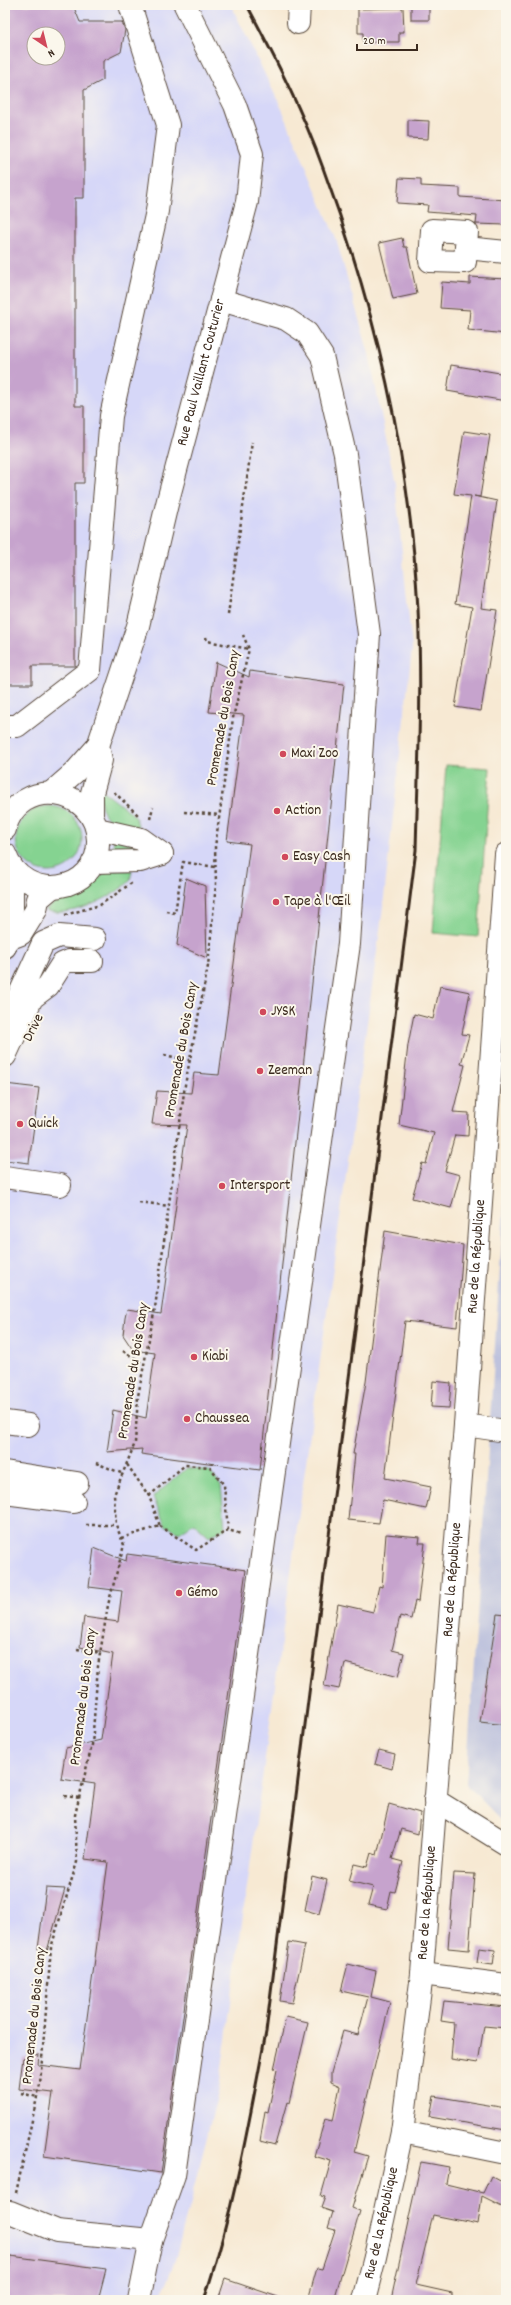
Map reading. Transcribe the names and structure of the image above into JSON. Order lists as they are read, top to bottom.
{
  "streets": {
    "street": ["Rue Paul Vaillant Couturier", "Drive", "Rue de la République"],
    "path": ["Promenade du Bois Cany"]
  },
  "places": [
    "Maxi Zoo",
    "Action",
    "Easy Cash",
    "Tape à l'Œil",
    "JYSK",
    "Zeeman",
    "Quick",
    "Intersport",
    "Kiabi",
    "Chaussea",
    "Gémo"
  ],
  "scale_bar": "20 m",
  "north": "bottom right"
}
